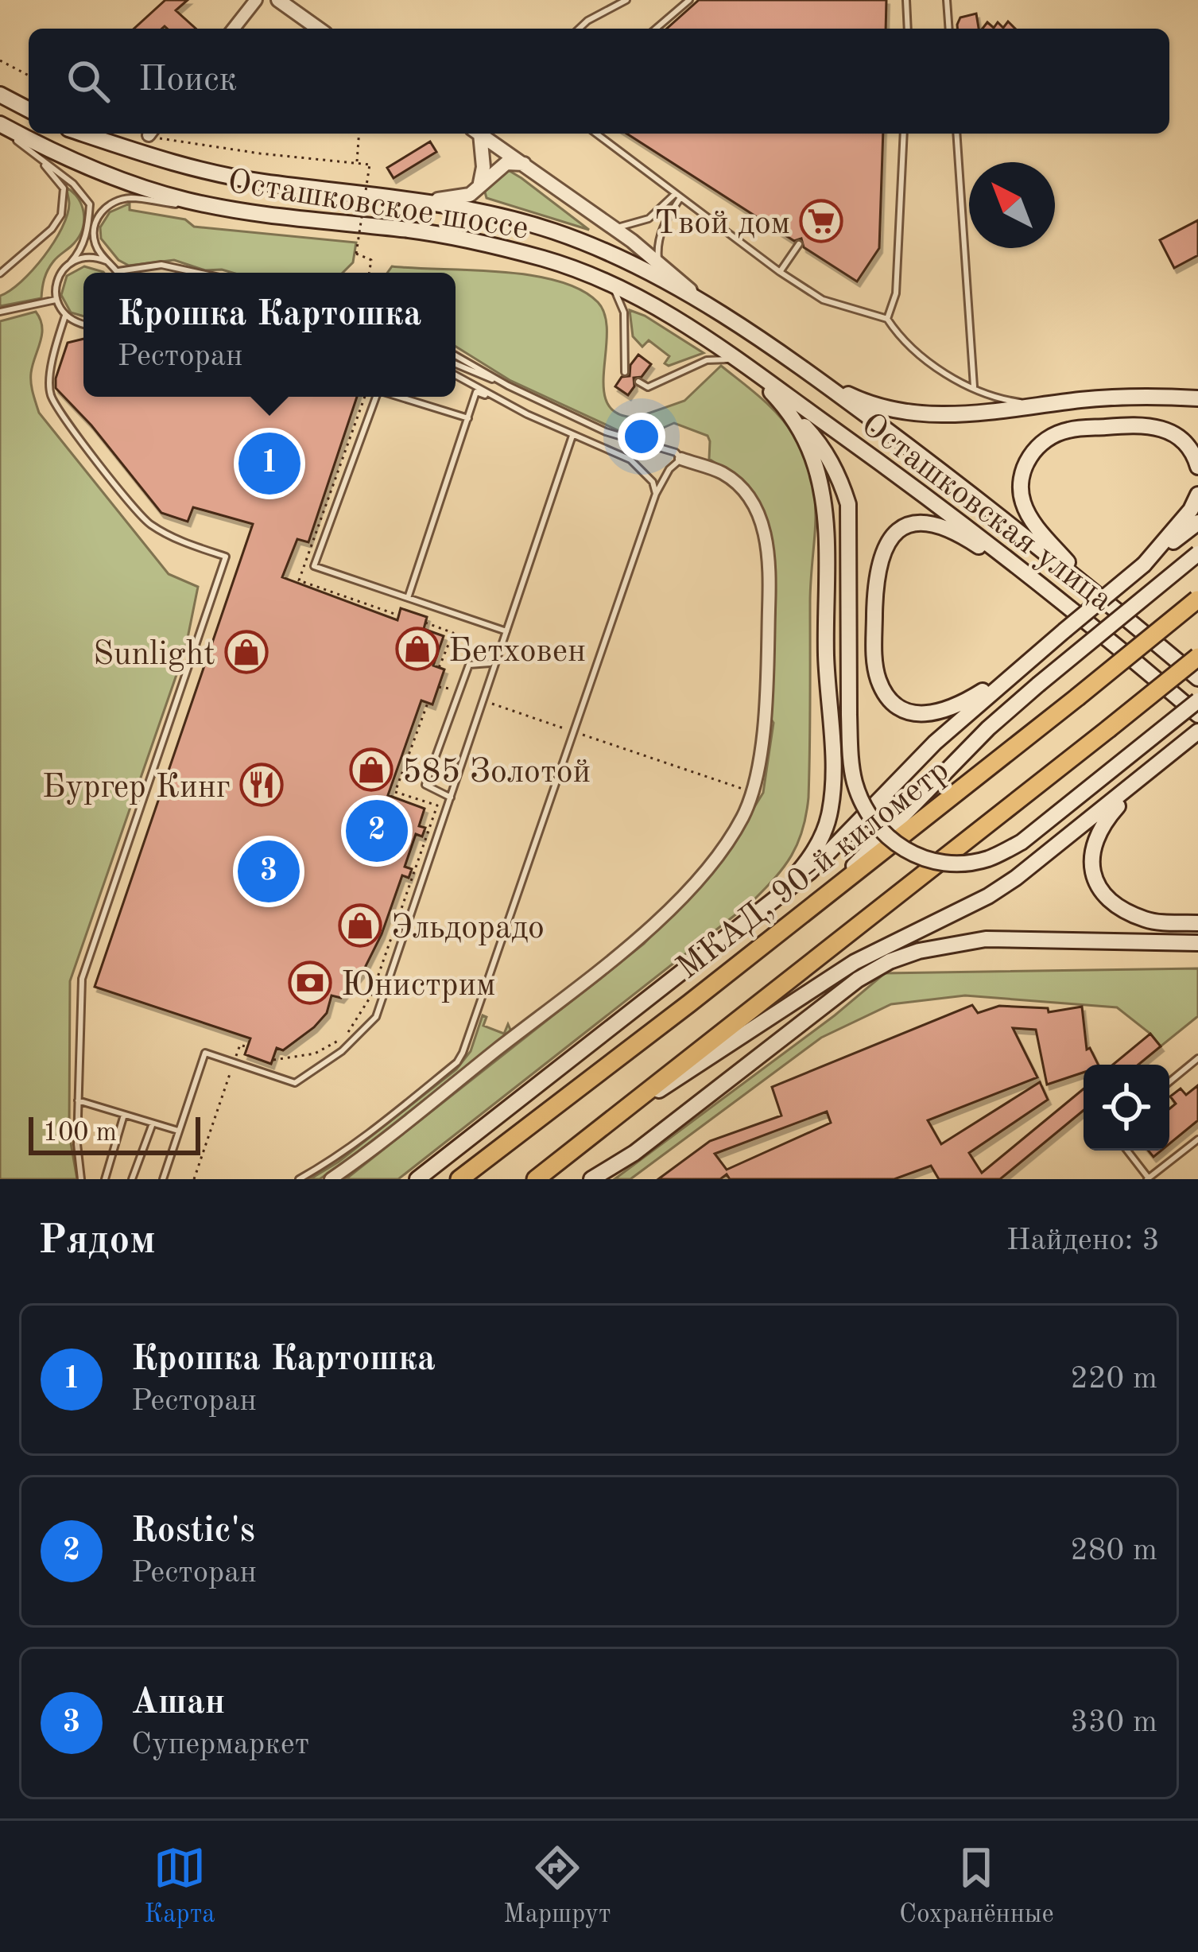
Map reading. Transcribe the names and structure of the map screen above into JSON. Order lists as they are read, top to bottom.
{
  "streets": {
    "highway": ["МКАД, 90-й километр"],
    "main road": ["Осташковское шоссе", "Осташковская улица"]
  },
  "crossings": [
    ["Осташковское шоссе", "Осташковская улица"]
  ],
  "places": {
    "supermarket": ["Твой дом"],
    "shop": [
      "Бетховен",
      "Sunlight",
      "585 Золотой",
      "Эльдорадо"
    ],
    "restaurant": ["Бургер Кинг"],
    "bank": ["Юнистрим"]
  },
  "scale_bar": "100 m",
  "north": "top left",
  "page": {
    "search": "Поиск",
    "popup": ["Крошка Картошка", "Ресторан"],
    "pins": ["1", "2", "3"],
    "scale": "100 m",
    "heading": ["Рядом", "Найдено: 3"],
    "list": [
      {
        "mark": "1",
        "name": "Крошка Картошка",
        "note": "Ресторан",
        "value": "220 m"
      },
      {
        "mark": "2",
        "name": "Rostic's",
        "note": "Ресторан",
        "value": "280 m"
      },
      {
        "mark": "3",
        "name": "Ашан",
        "note": "Супермаркет",
        "value": "330 m"
      }
    ],
    "nav": ["Карта", "Маршрут", "Сохранённые"]
  }
}
